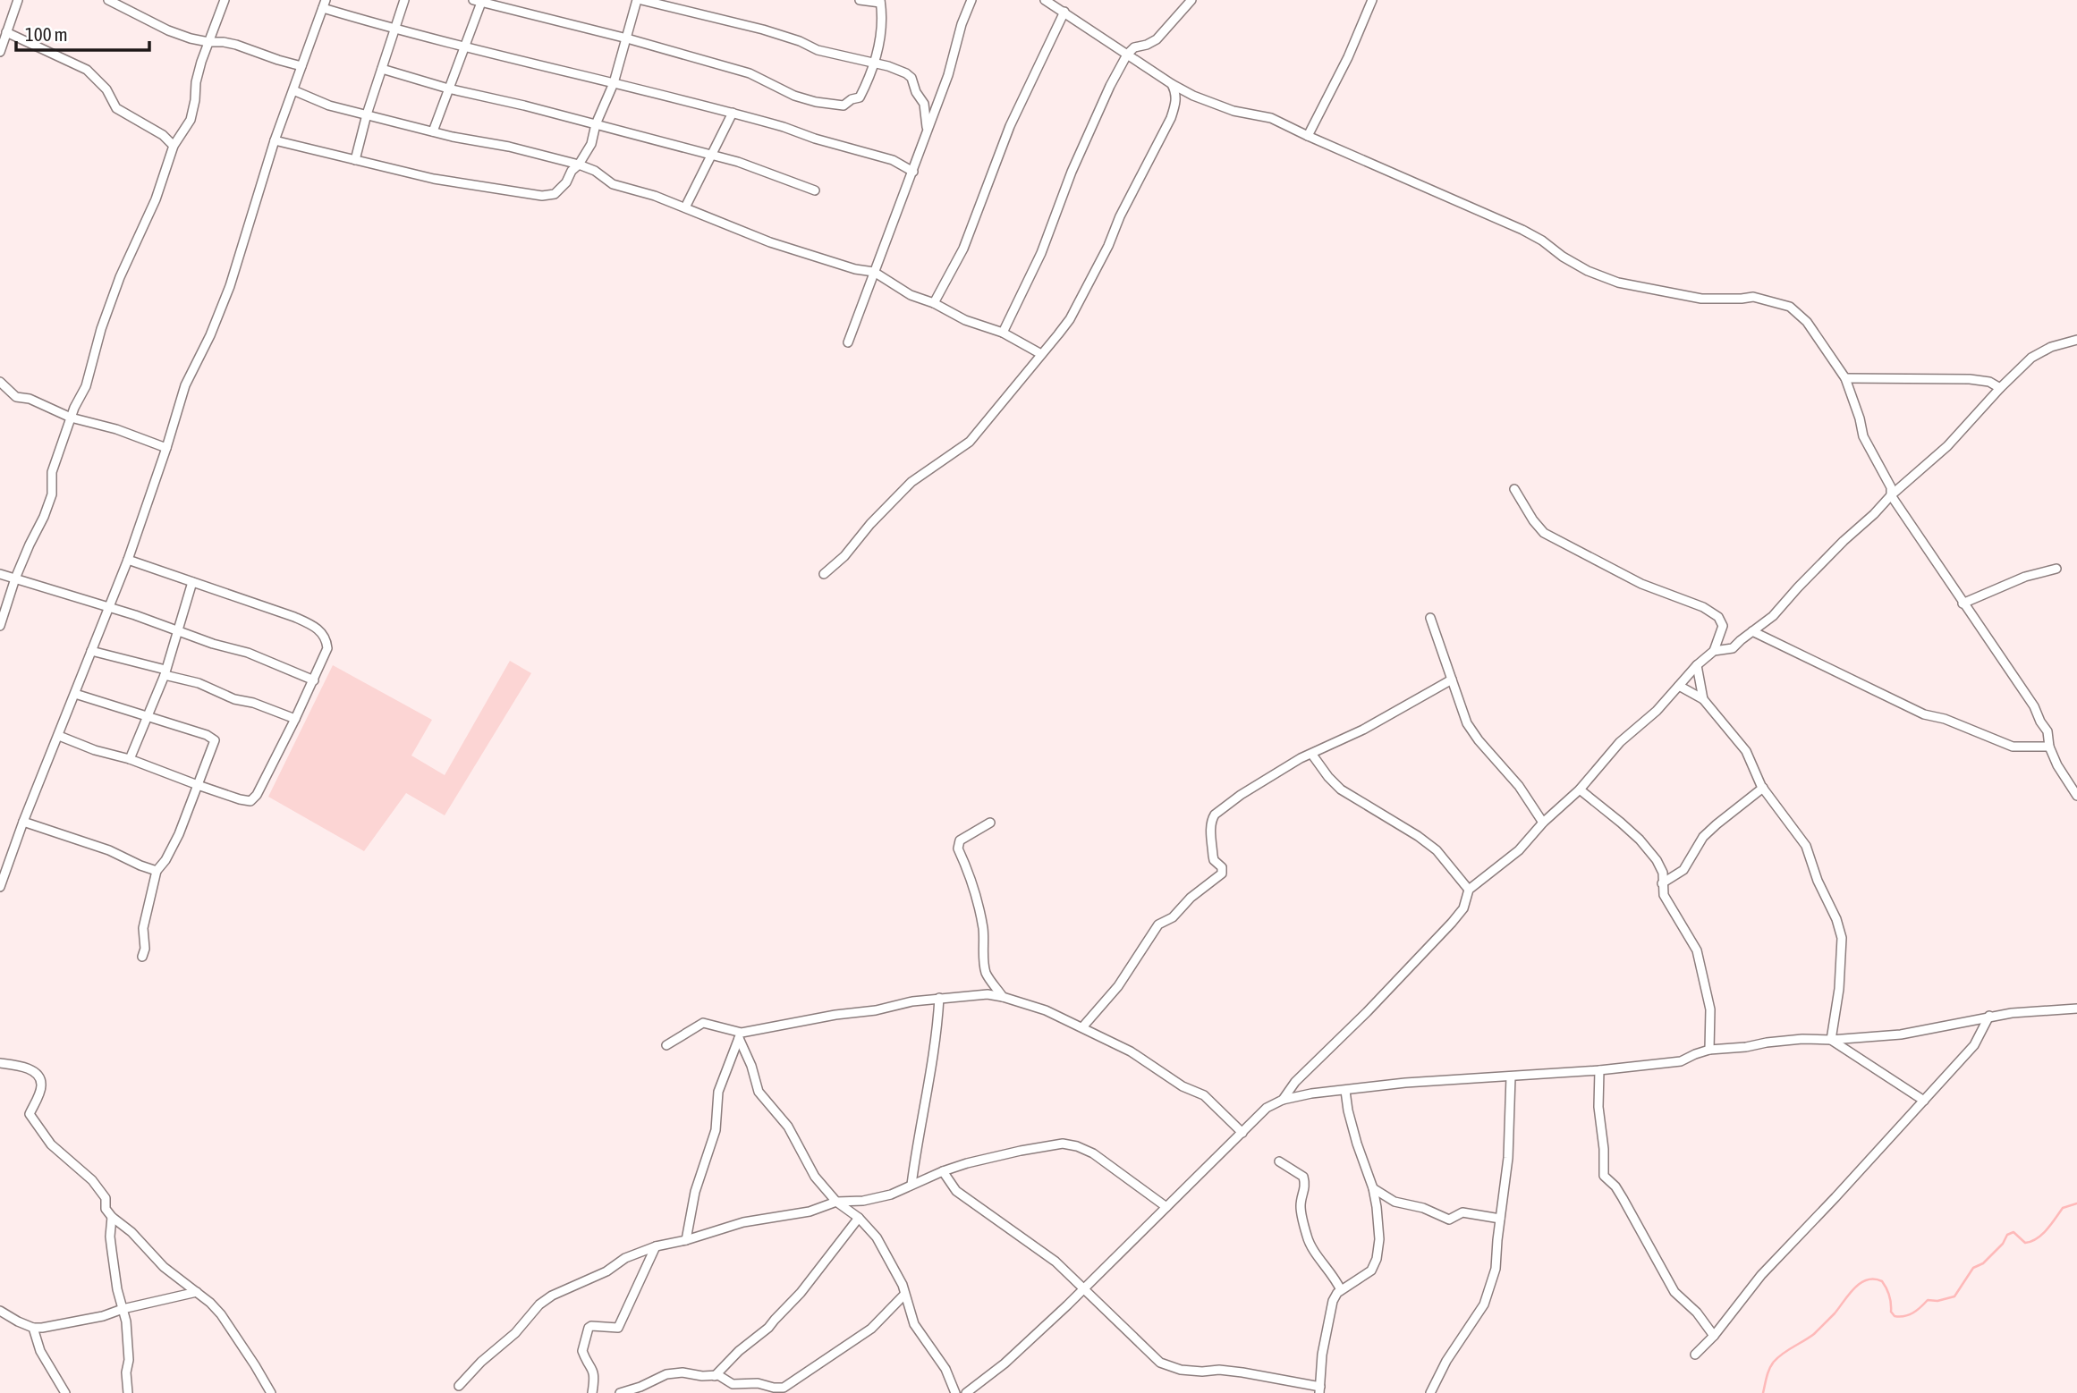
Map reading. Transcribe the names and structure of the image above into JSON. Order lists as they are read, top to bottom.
{
  "scale_bar": "100 m"
}
